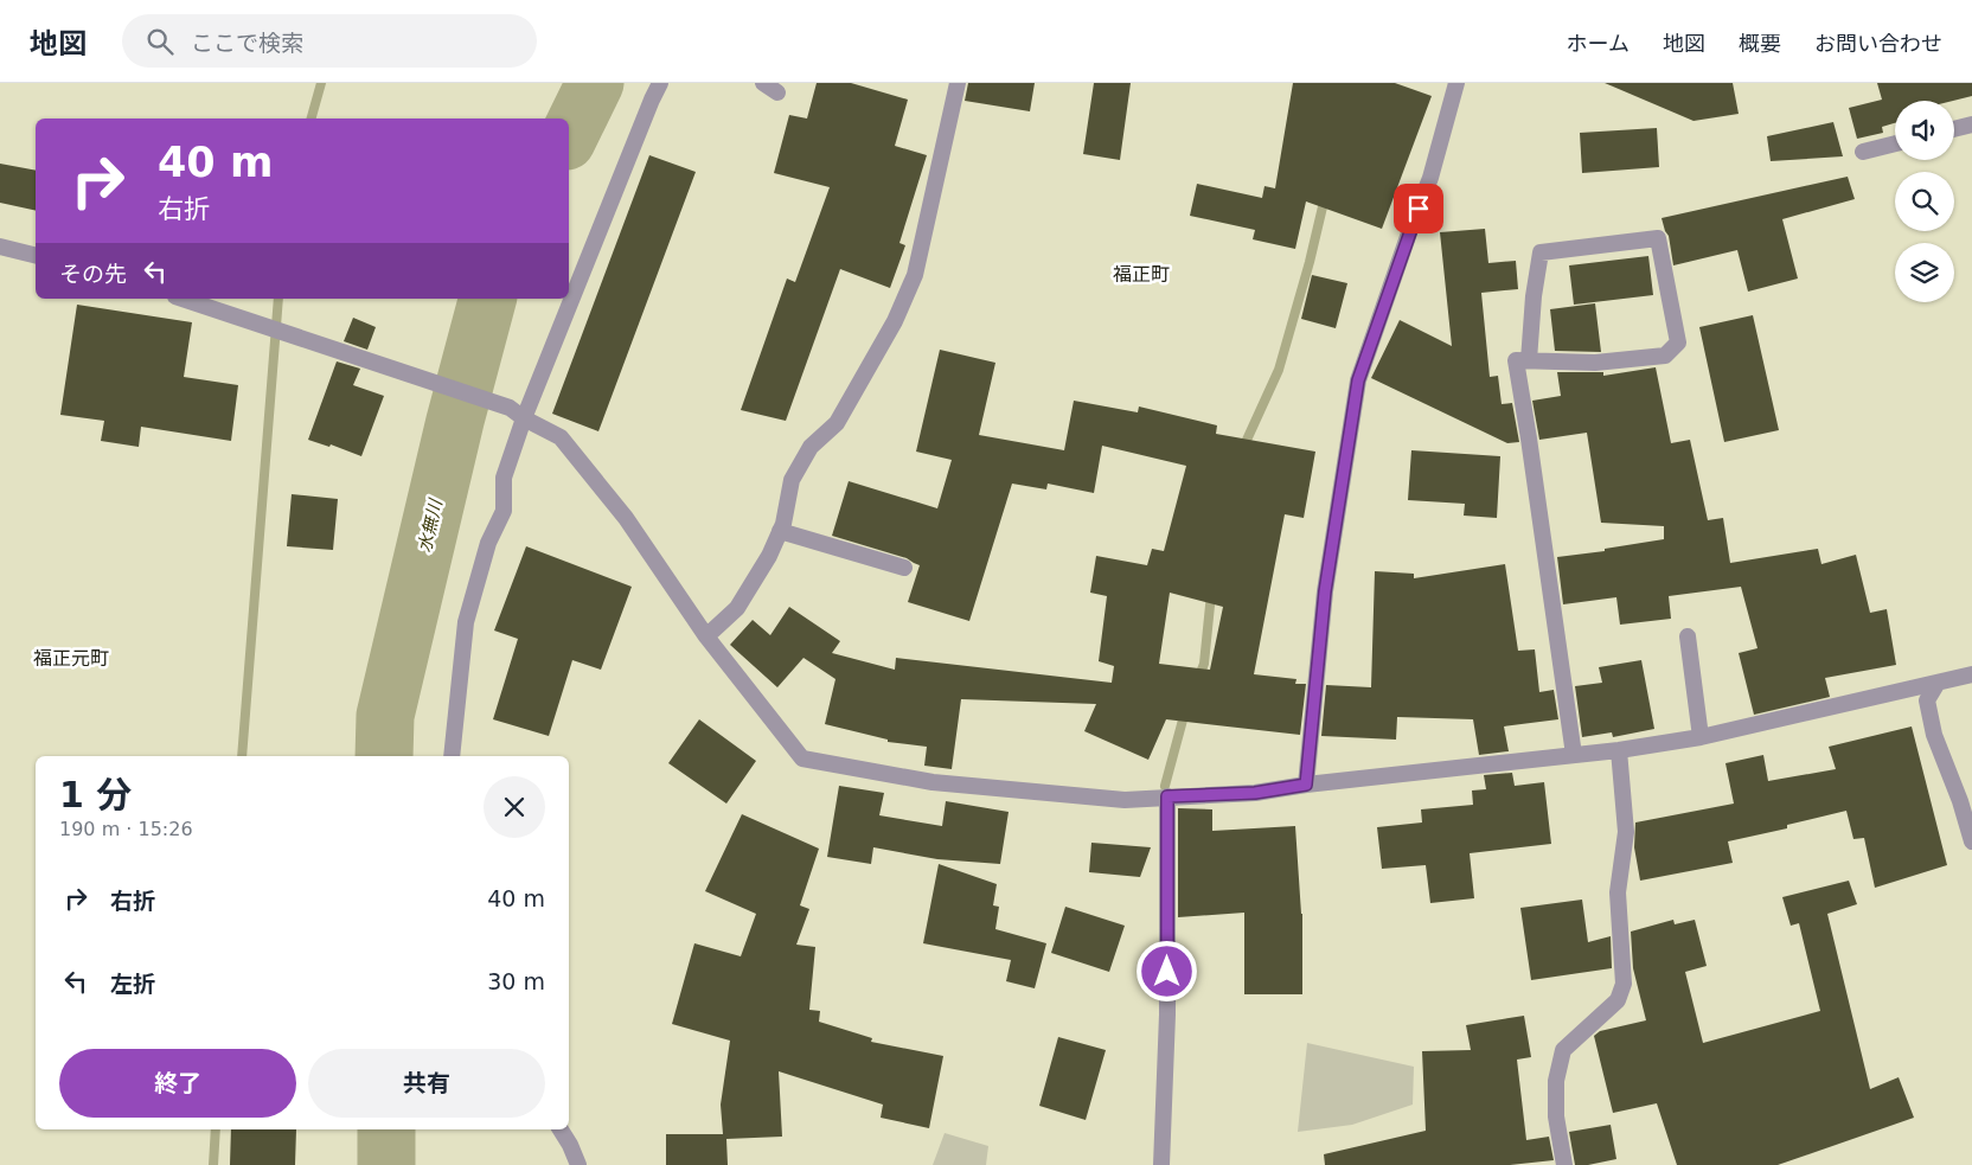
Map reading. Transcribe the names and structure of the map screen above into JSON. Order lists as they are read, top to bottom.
{
  "districts": ["福正町", "福正元町"],
  "water": ["水無川"],
  "page": {
    "header": "地図",
    "search": "ここで検索",
    "nav": [
      "ホーム",
      "地図",
      "概要",
      "お問い合わせ"
    ],
    "turn": ["40 m", "右折"],
    "then": "その先",
    "heading": ["1 分", "190 m · 15:26"],
    "list": [
      {
        "name": "右折",
        "value": "40 m"
      },
      {
        "name": "左折",
        "value": "30 m"
      }
    ],
    "buttons": ["終了", "共有"]
  }
}
